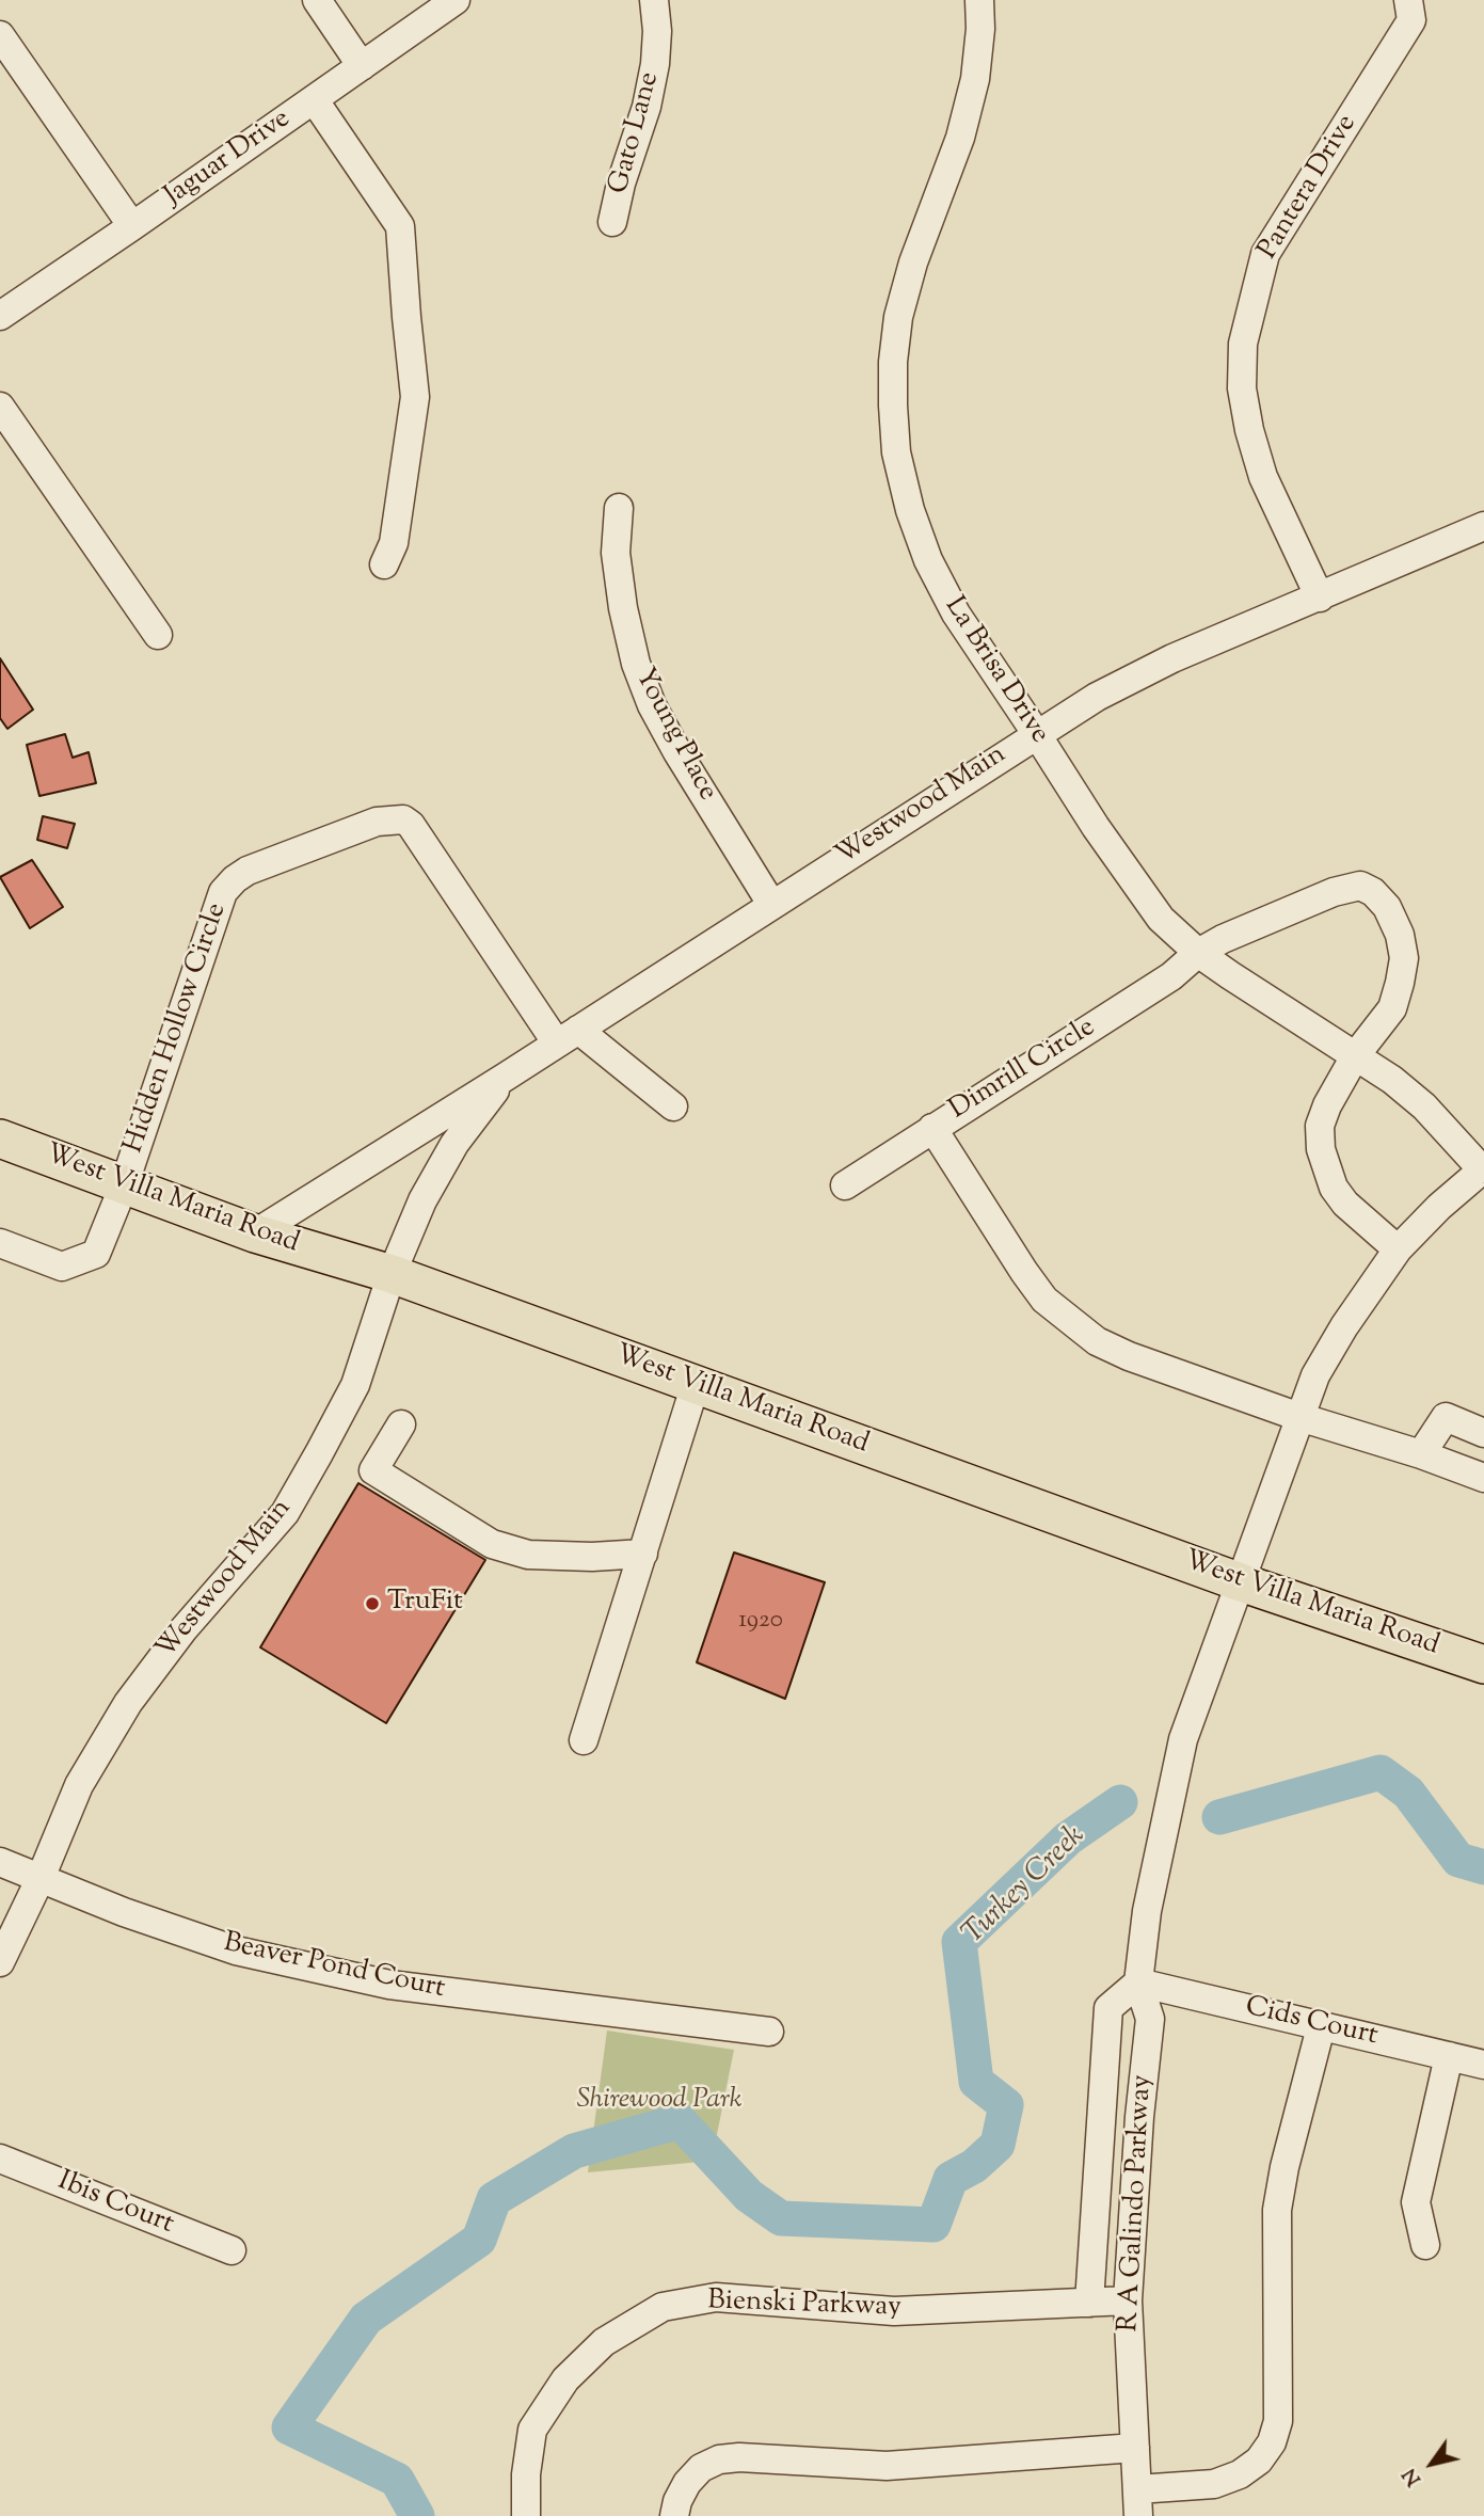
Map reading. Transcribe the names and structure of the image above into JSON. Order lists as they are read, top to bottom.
{
  "streets": {
    "main road": ["West Villa Maria Road"],
    "street": [
      "Gato Lane",
      "Jaguar Drive",
      "Pantera Drive",
      "La Brisa Drive",
      "Young Place",
      "Westwood Main",
      "Hidden Hollow Circle",
      "Dimrill Circle",
      "Beaver Pond Court",
      "Cids Court",
      "R A Galindo Parkway",
      "Ibis Court",
      "Bienski Parkway"
    ]
  },
  "crossings": [
    ["Pantera Drive", "Westwood Main"],
    ["La Brisa Drive", "Westwood Main"],
    ["La Brisa Drive", "Dimrill Circle"],
    ["La Brisa Drive", "R A Galindo Parkway"],
    ["Young Place", "Westwood Main"],
    ["Westwood Main", "Hidden Hollow Circle"],
    ["Westwood Main", "West Villa Maria Road"],
    ["Westwood Main", "Beaver Pond Court"],
    ["Hidden Hollow Circle", "West Villa Maria Road"],
    ["Dimrill Circle", "R A Galindo Parkway"],
    ["West Villa Maria Road", "R A Galindo Parkway"],
    ["Cids Court", "R A Galindo Parkway"],
    ["R A Galindo Parkway", "Bienski Parkway"]
  ],
  "water": ["Turkey Creek"],
  "parks": ["Shirewood Park"],
  "places": ["TruFit"],
  "house_numbers": ["1920"],
  "north": "bottom left"
}
